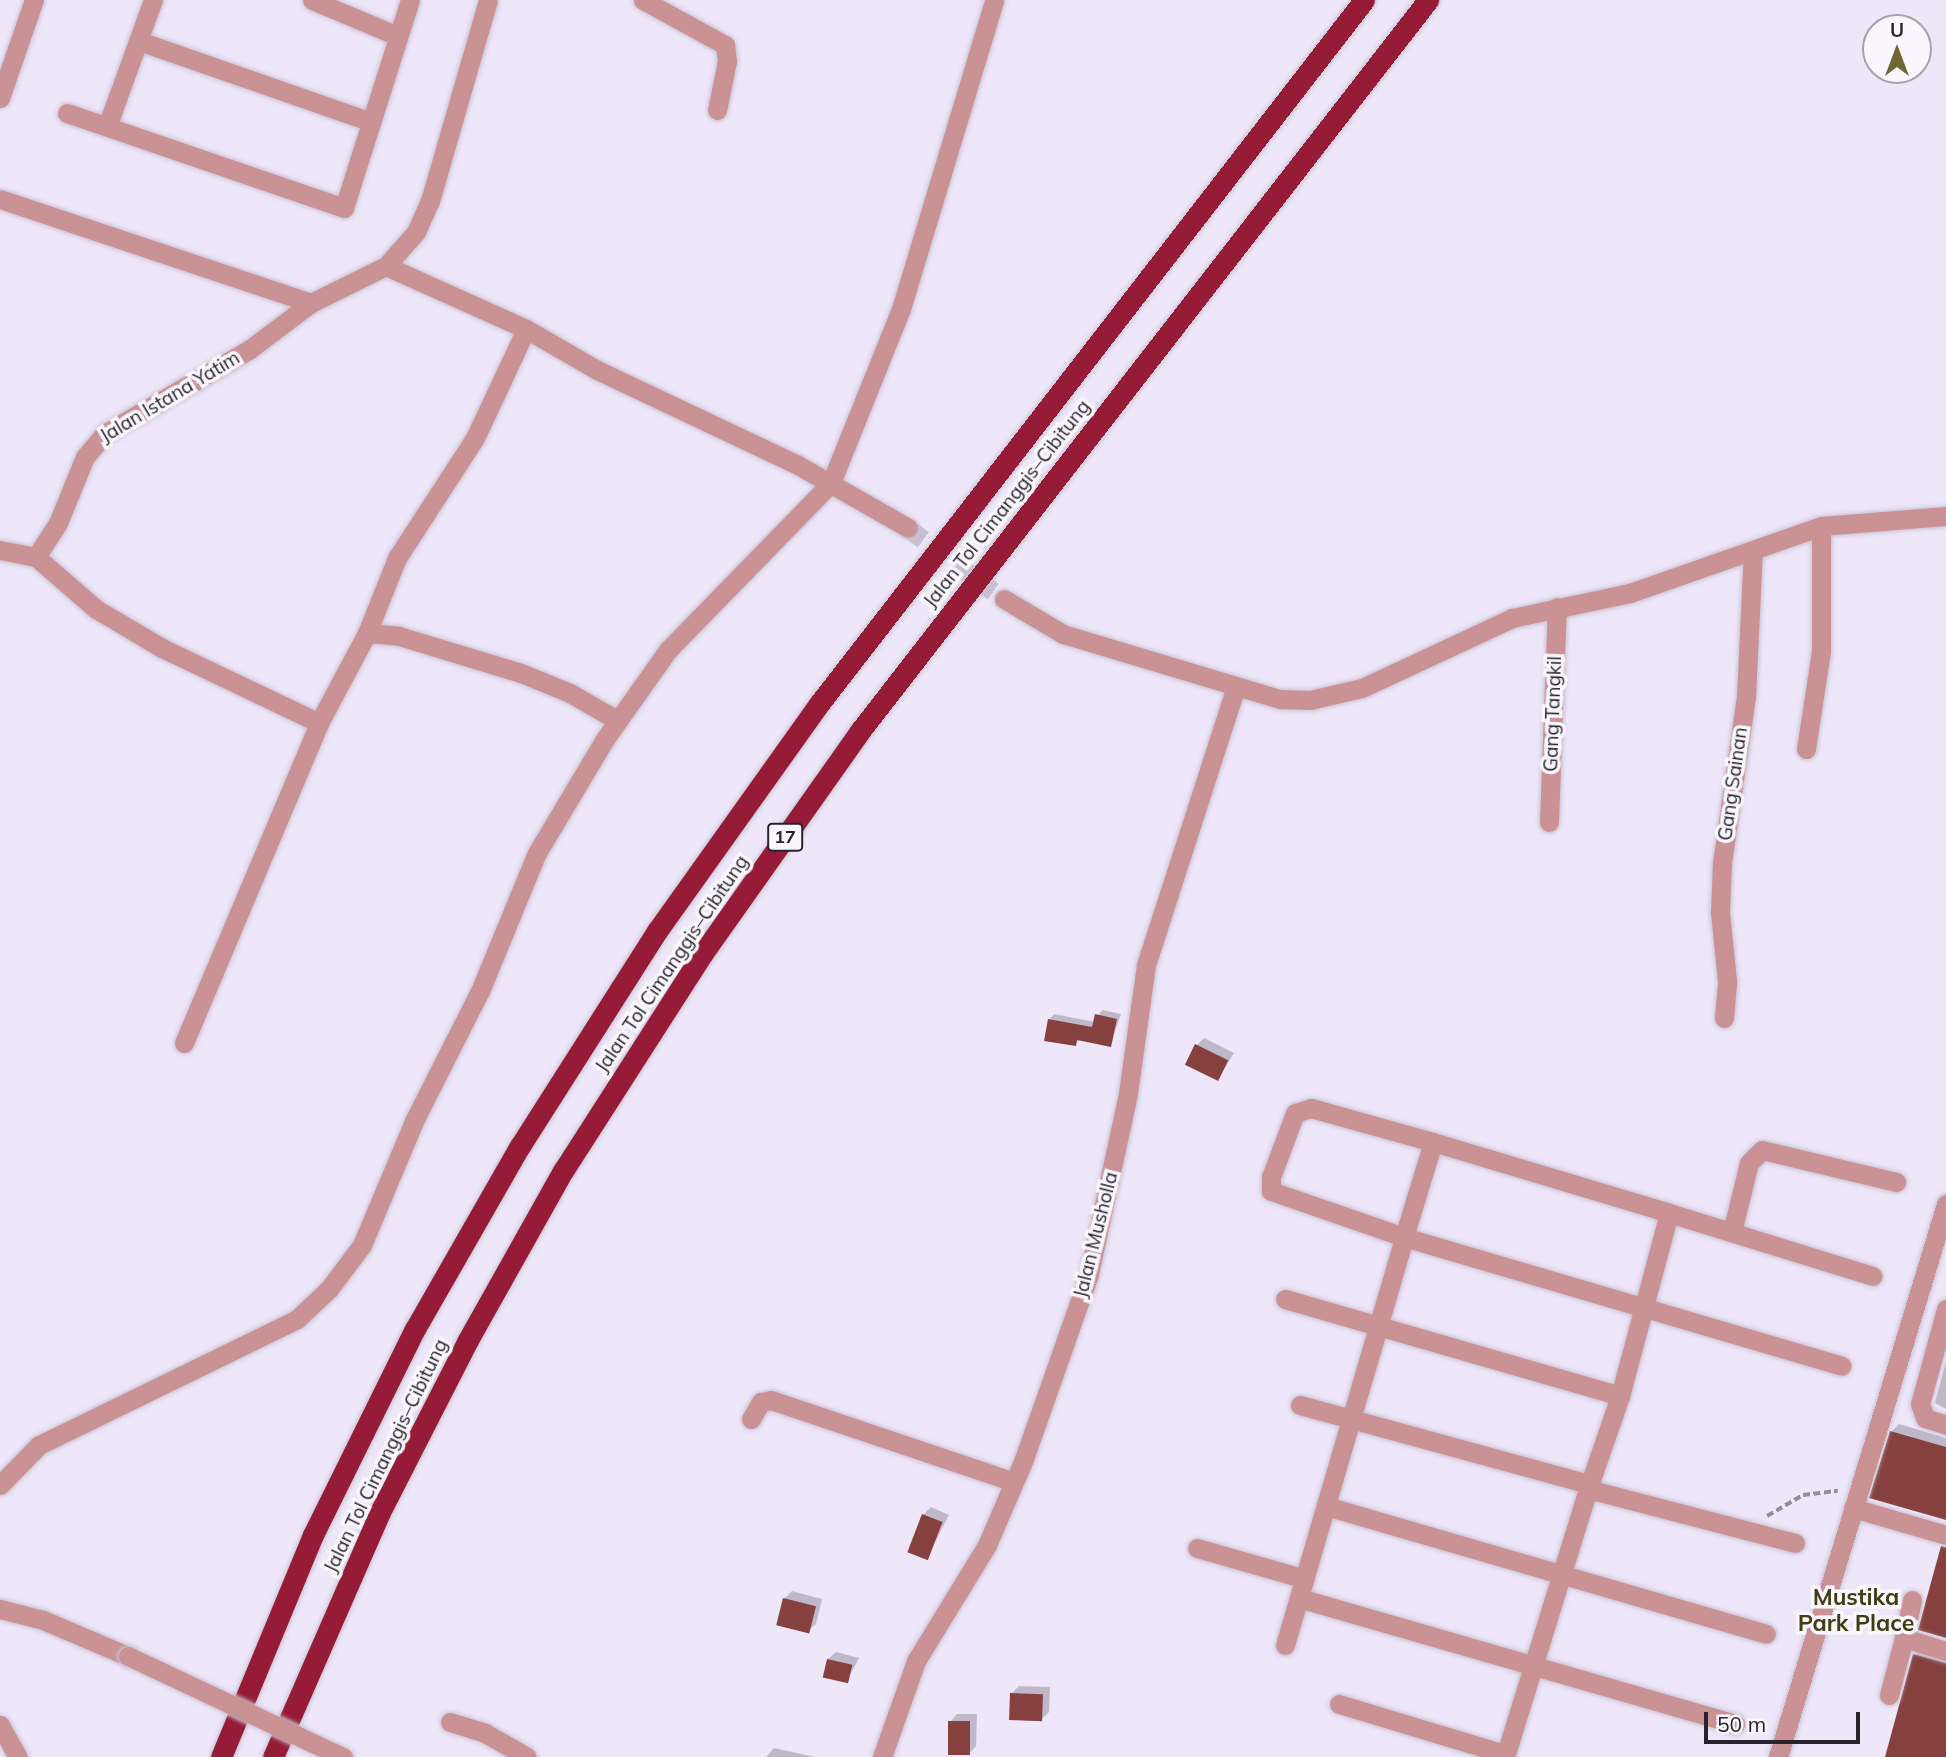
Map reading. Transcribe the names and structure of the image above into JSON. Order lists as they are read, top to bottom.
{
  "streets": {
    "highway": ["Jalan Tol Cimanggis–Cibitung", "17"],
    "street": [
      "Jalan Istana Yatim",
      "Gang Tangkil",
      "Gang Sainan",
      "Jalan Musholla"
    ]
  },
  "districts": ["Mustika Park Place"],
  "scale_bar": "50 m",
  "north": "top"
}
